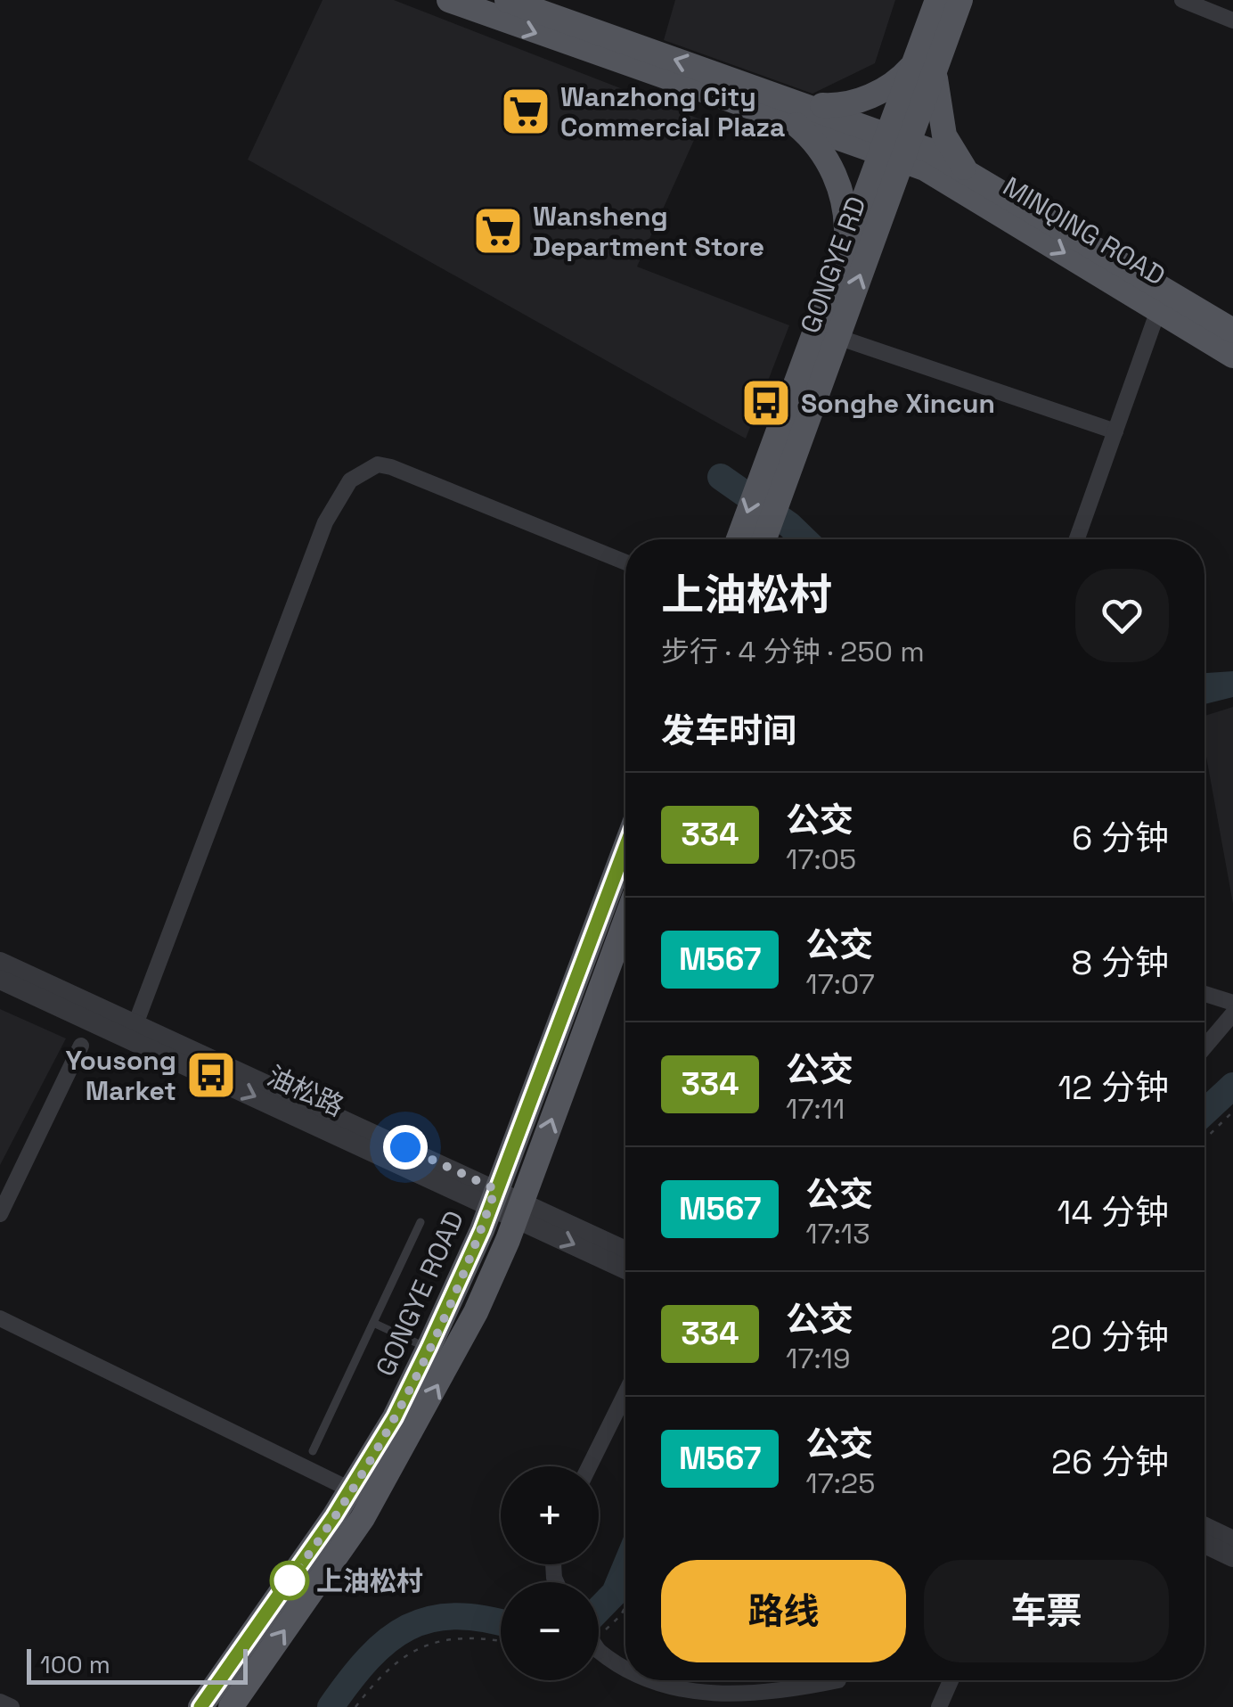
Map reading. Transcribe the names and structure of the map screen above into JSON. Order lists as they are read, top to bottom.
{
  "streets": {
    "main road": ["MINQING ROAD", "GONGYE RD", "GONGYE ROAD"],
    "street": ["油松路"]
  },
  "crossings": [
    ["MINQING ROAD", "GONGYE RD"],
    ["油松路", "GONGYE ROAD"]
  ],
  "places": {
    "supermarket": ["Wanzhong City Commercial Plaza", "Wansheng Department Store"],
    "bus stop": ["Songhe Xincun", "Yousong Market"],
    "other": ["上油松村"]
  },
  "lines": ["bus line 334"],
  "scale_bar": "100 m",
  "page": {
    "heading": [
      ["上油松村", "步行 · 4 分钟 · 250 m"],
      "发车时间"
    ],
    "list": [
      {
        "mark": "334",
        "name": "公交",
        "note": "17:05",
        "value": "6 分钟"
      },
      {
        "mark": "M567",
        "name": "公交",
        "note": "17:07",
        "value": "8 分钟"
      },
      {
        "mark": "334",
        "name": "公交",
        "note": "17:11",
        "value": "12 分钟"
      },
      {
        "mark": "M567",
        "name": "公交",
        "note": "17:13",
        "value": "14 分钟"
      },
      {
        "mark": "334",
        "name": "公交",
        "note": "17:19",
        "value": "20 分钟"
      },
      {
        "mark": "M567",
        "name": "公交",
        "note": "17:25",
        "value": "26 分钟"
      }
    ],
    "map_buttons": ["+", "−"],
    "buttons": ["路线", "车票"],
    "scale": "100 m"
  }
}
